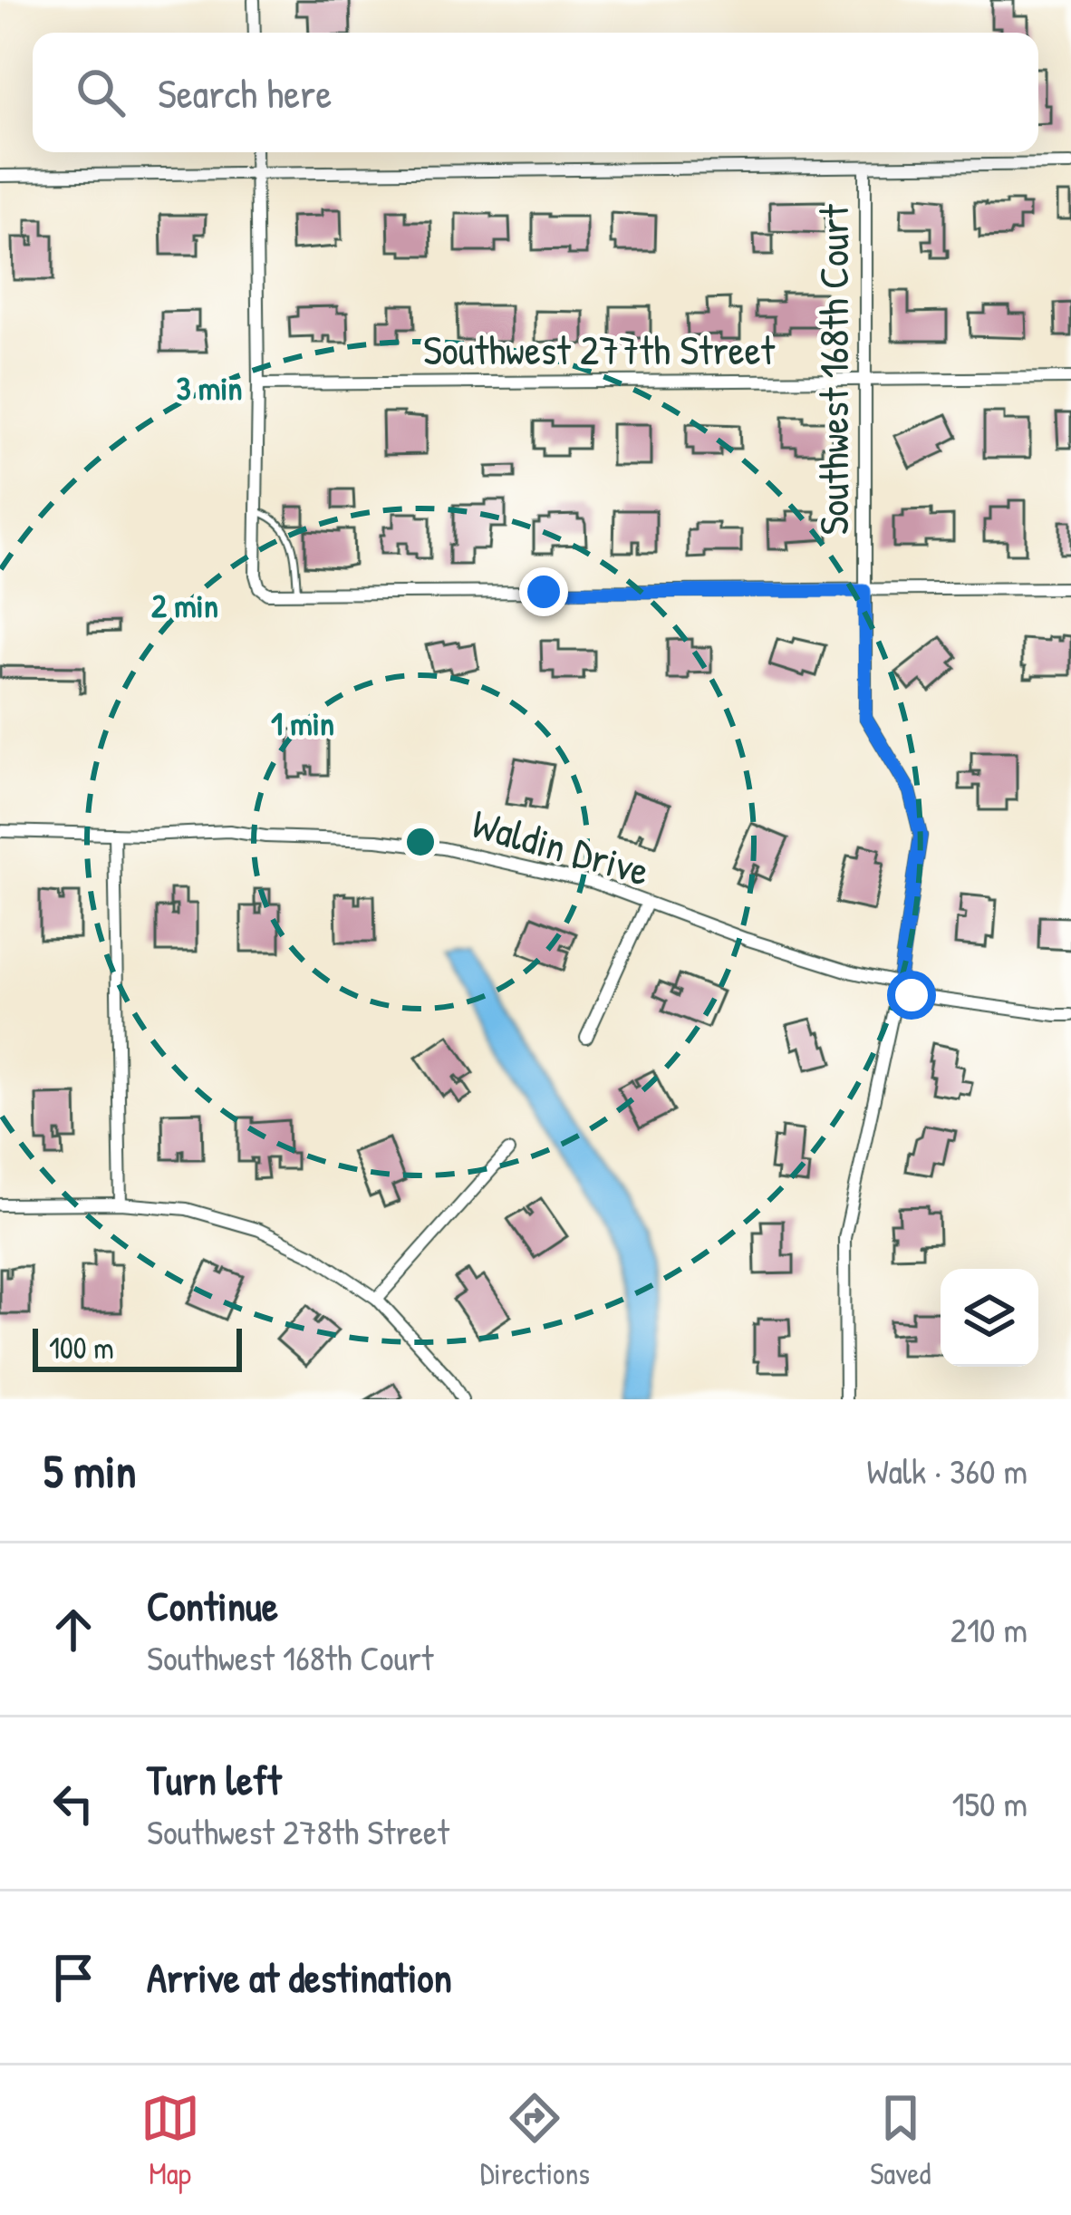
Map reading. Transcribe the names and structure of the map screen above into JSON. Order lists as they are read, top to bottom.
{
  "streets": {
    "street": ["Southwest 277th Street", "Southwest 168th Court", "Waldin Drive"]
  },
  "crossings": [
    ["Southwest 277th Street", "Southwest 168th Court"],
    ["Southwest 168th Court", "Waldin Drive"]
  ],
  "scale_bar": "100 m",
  "page": {
    "search": "Search here",
    "scale": "100 m",
    "heading": ["5 min", "Walk · 360 m"],
    "list": [
      ["Continue", "Southwest 168th Court", "210 m"],
      ["Turn left", "Southwest 278th Street", "150 m"],
      "Arrive at destination"
    ],
    "nav": ["Map", "Directions", "Saved"]
  },
  "rings": ["3 min", "2 min", "1 min"]
}
